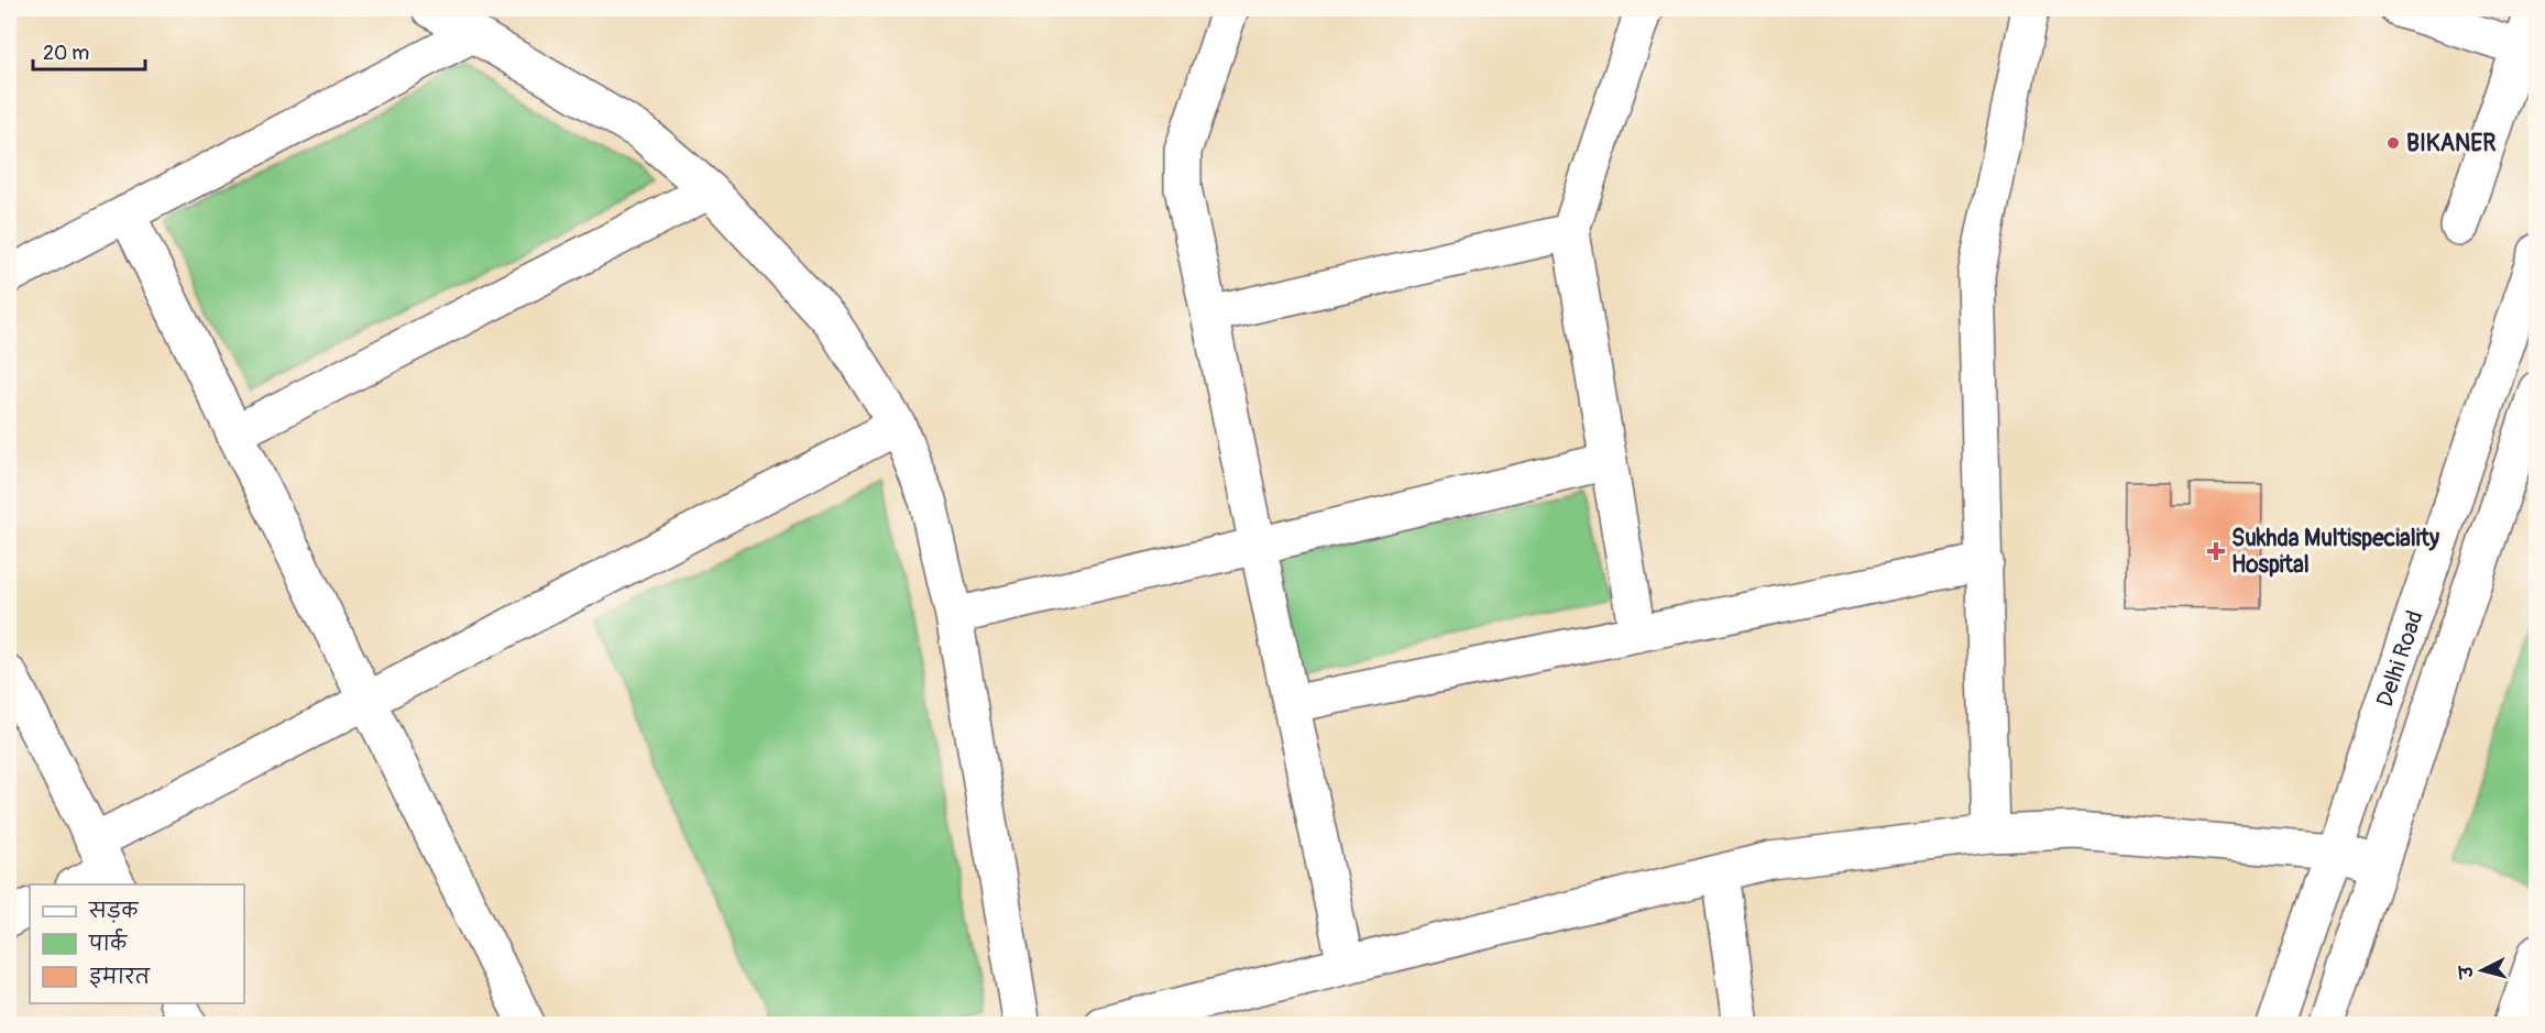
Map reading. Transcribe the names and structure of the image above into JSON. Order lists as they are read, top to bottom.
{
  "streets": {
    "street": ["Delhi Road"]
  },
  "places": {
    "other": ["BIKANER"],
    "health": ["Sukhda Multispeciality Hospital"]
  },
  "legend": ["सड़क", "पार्क", "इमारत"],
  "scale_bar": "20 m",
  "north": "left"
}
